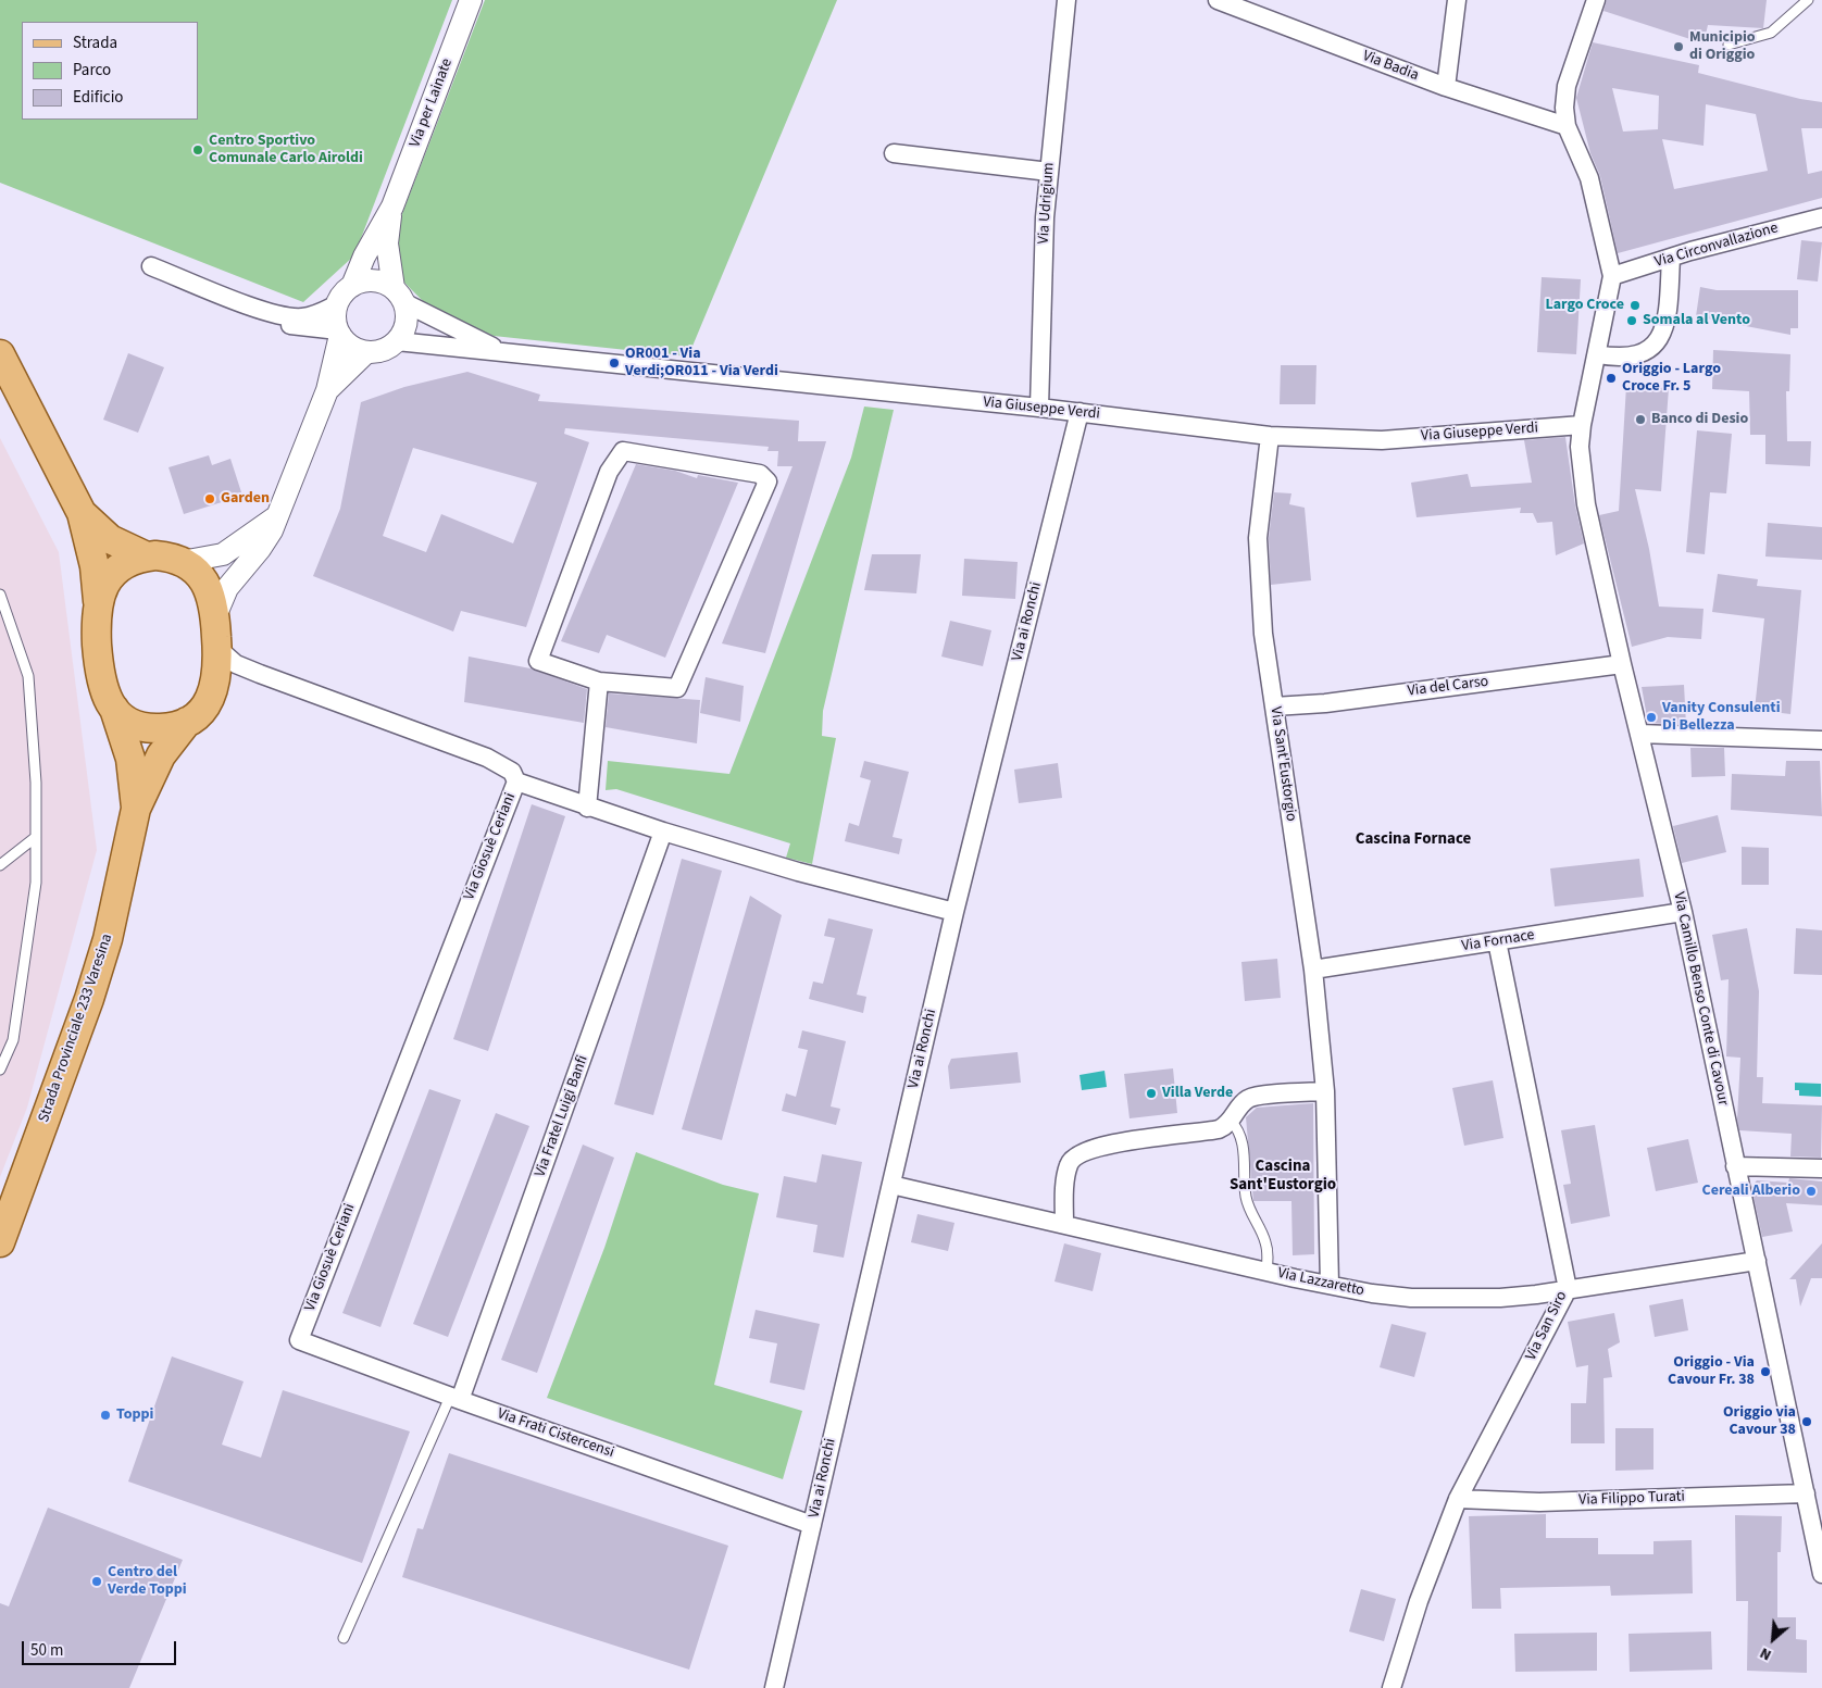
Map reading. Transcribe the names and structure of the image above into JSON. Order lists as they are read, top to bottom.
{
  "streets": {
    "main road": ["Strada Provinciale 233 Varesina"],
    "street": [
      "Via Badia",
      "Via per Lainate",
      "Via Udrigium",
      "Via Circonvallazione",
      "Via Giuseppe Verdi",
      "Via ai Ronchi",
      "Via del Carso",
      "Via Sant'Eustorgio",
      "Via Giosuè Ceriani",
      "Via Fornace",
      "Via Camillo Benso Conte di Cavour",
      "Via Fratel Luigi Banfi",
      "Via Lazzaretto",
      "Via San Siro",
      "Via Frati Cistercensi",
      "Via Filippo Turati"
    ]
  },
  "crossings": [
    ["Via per Lainate", "Via Giuseppe Verdi"],
    ["Via Udrigium", "Via Giuseppe Verdi"],
    ["Via Circonvallazione", "Via Camillo Benso Conte di Cavour"],
    ["Via Giuseppe Verdi", "Via ai Ronchi"],
    ["Via Giuseppe Verdi", "Via Sant'Eustorgio"],
    ["Via Giuseppe Verdi", "Via Camillo Benso Conte di Cavour"],
    ["Via ai Ronchi", "Via Giosuè Ceriani"],
    ["Via ai Ronchi", "Via Lazzaretto"],
    ["Via ai Ronchi", "Via Frati Cistercensi"],
    ["Via del Carso", "Via Sant'Eustorgio"],
    ["Via del Carso", "Via Camillo Benso Conte di Cavour"],
    ["Via Sant'Eustorgio", "Via Fornace"],
    ["Via Sant'Eustorgio", "Via Lazzaretto"],
    ["Via Giosuè Ceriani", "Via Fratel Luigi Banfi"],
    ["Via Giosuè Ceriani", "Via Frati Cistercensi"],
    ["Via Fornace", "Via Camillo Benso Conte di Cavour"],
    ["Via Fornace", "Via San Siro"],
    ["Via Camillo Benso Conte di Cavour", "Via Lazzaretto"],
    ["Via Camillo Benso Conte di Cavour", "Via Filippo Turati"],
    ["Via Fratel Luigi Banfi", "Via Frati Cistercensi"],
    ["Via Lazzaretto", "Via San Siro"],
    ["Via San Siro", "Via Filippo Turati"]
  ],
  "districts": ["Cascina Fornace", "Cascina Sant'Eustorgio"],
  "places": [
    "Municipio di Origgio",
    "Centro Sportivo Comunale Carlo Airoldi",
    "Largo Croce",
    "Somala al Vento",
    "OR001 - Via Verdi;OR011 - Via Verdi",
    "Origgio - Largo Croce Fr. 5",
    "Banco di Desio",
    "Garden",
    "Vanity Consulenti Di Bellezza",
    "Villa Verde",
    "Cereali Alberio",
    "Origgio - Via Cavour Fr. 38",
    "Toppi",
    "Origgio via Cavour 38",
    "Centro del Verde Toppi"
  ],
  "legend": ["Strada", "Parco", "Edificio"],
  "scale_bar": "50 m",
  "north": "bottom left"
}
